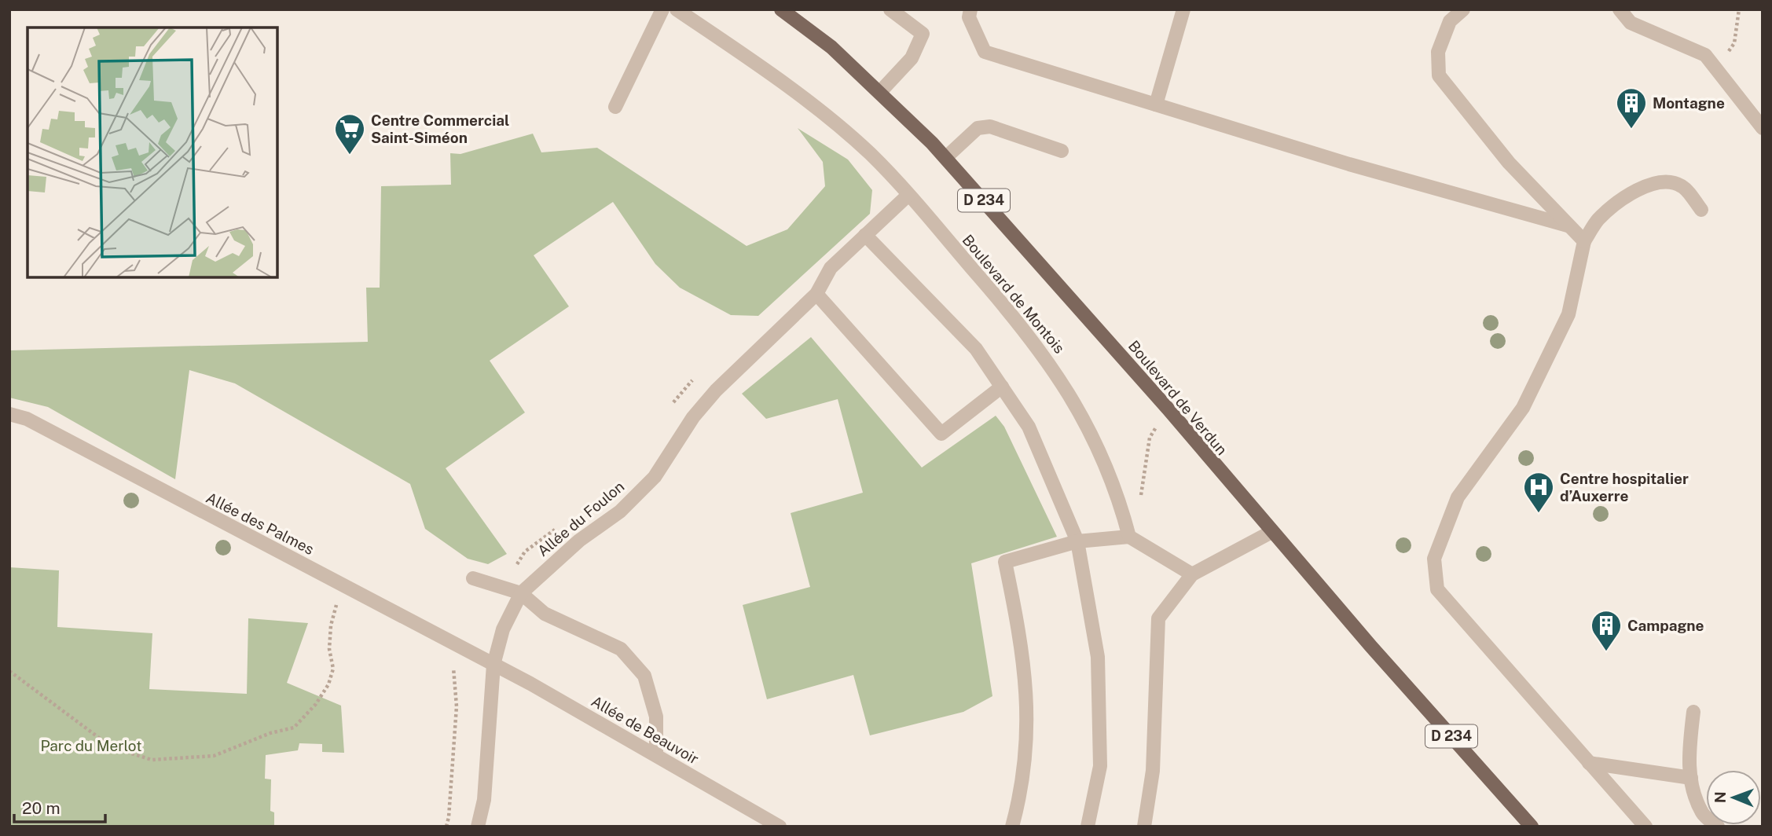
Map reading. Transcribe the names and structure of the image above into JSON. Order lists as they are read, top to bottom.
{
  "streets": {
    "main road": ["D 234", "Boulevard de Verdun"],
    "street": [
      "Boulevard de Montois",
      "Allée du Foulon",
      "Allée des Palmes",
      "Allée de Beauvoir"
    ]
  },
  "crossings": [
    ["Boulevard de Montois", "Allée du Foulon"],
    ["Allée du Foulon", "Allée des Palmes"],
    ["Allée du Foulon", "Allée de Beauvoir"],
    ["Allée des Palmes", "Allée de Beauvoir"]
  ],
  "parks": ["Parc du Merlot"],
  "places": {
    "building": ["Montagne", "Campagne"],
    "supermarket": ["Centre Commercial Saint-Siméon"],
    "hospital": ["Centre hospitalier d’Auxerre"]
  },
  "scale_bar": "20 m",
  "north": "left"
}
